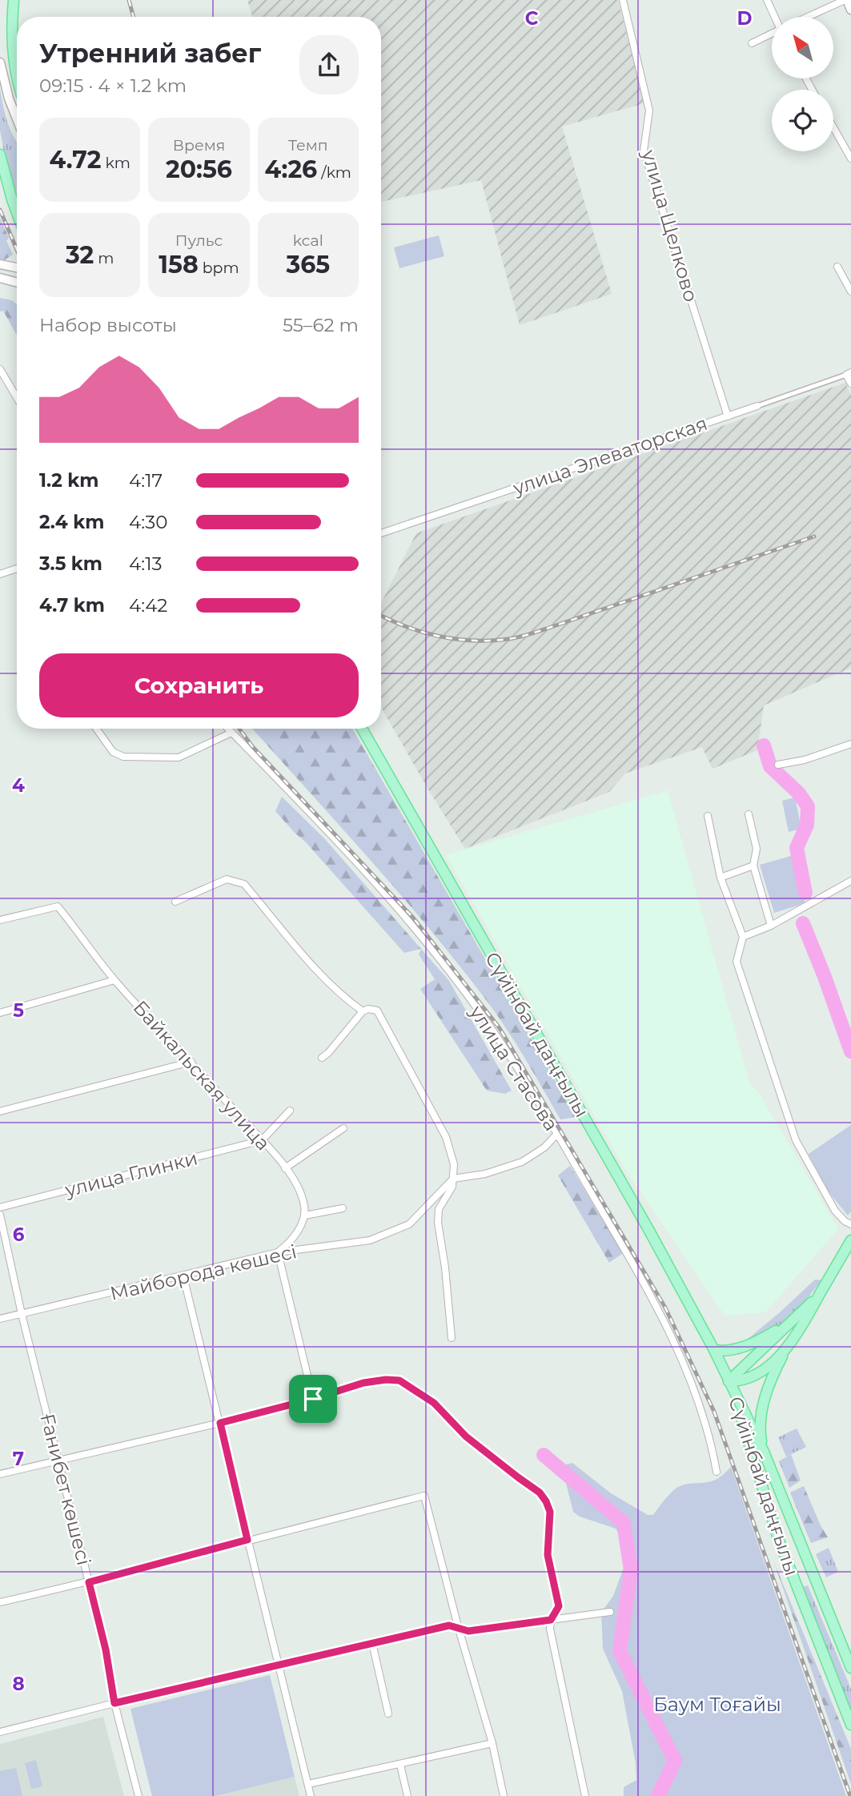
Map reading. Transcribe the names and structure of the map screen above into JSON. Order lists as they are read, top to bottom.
{
  "streets": {
    "main road": ["Сүйінбай даңғылы"],
    "street": [
      "улица Щелково",
      "улица Элеваторская",
      "улица Стасова",
      "Байкальская улица",
      "улица Глинки",
      "Майборода көшесі",
      "Ғанибет көшесі"
    ]
  },
  "crossings": [
    ["улица Щелково", "улица Элеваторская"],
    ["Байкальская улица", "улица Глинки"],
    ["Майборода көшесі", "Ғанибет көшесі"]
  ],
  "parks": ["Баум Тоғайы"],
  "north": "top left",
  "page": {
    "heading": ["Утренний забег", "09:15 · 4 × 1.2 km"],
    "stats": [
      ["4.72 km"],
      ["Время", "20:56"],
      ["Темп", "4:26 /km"],
      ["32 m"],
      ["Пульс", "158 bpm"],
      ["kcal", "365"]
    ],
    "chart": ["Набор высоты", "55–62 m"],
    "list": [
      {
        "name": "1.2 km",
        "note": "4:17"
      },
      {
        "name": "2.4 km",
        "note": "4:30"
      },
      {
        "name": "3.5 km",
        "note": "4:13"
      },
      {
        "name": "4.7 km",
        "note": "4:42"
      }
    ],
    "buttons": "Сохранить"
  },
  "grid": {
    "columns": ["C", "D"],
    "rows": [
      "4",
      "5",
      "6",
      "7",
      "8"
    ]
  }
}
